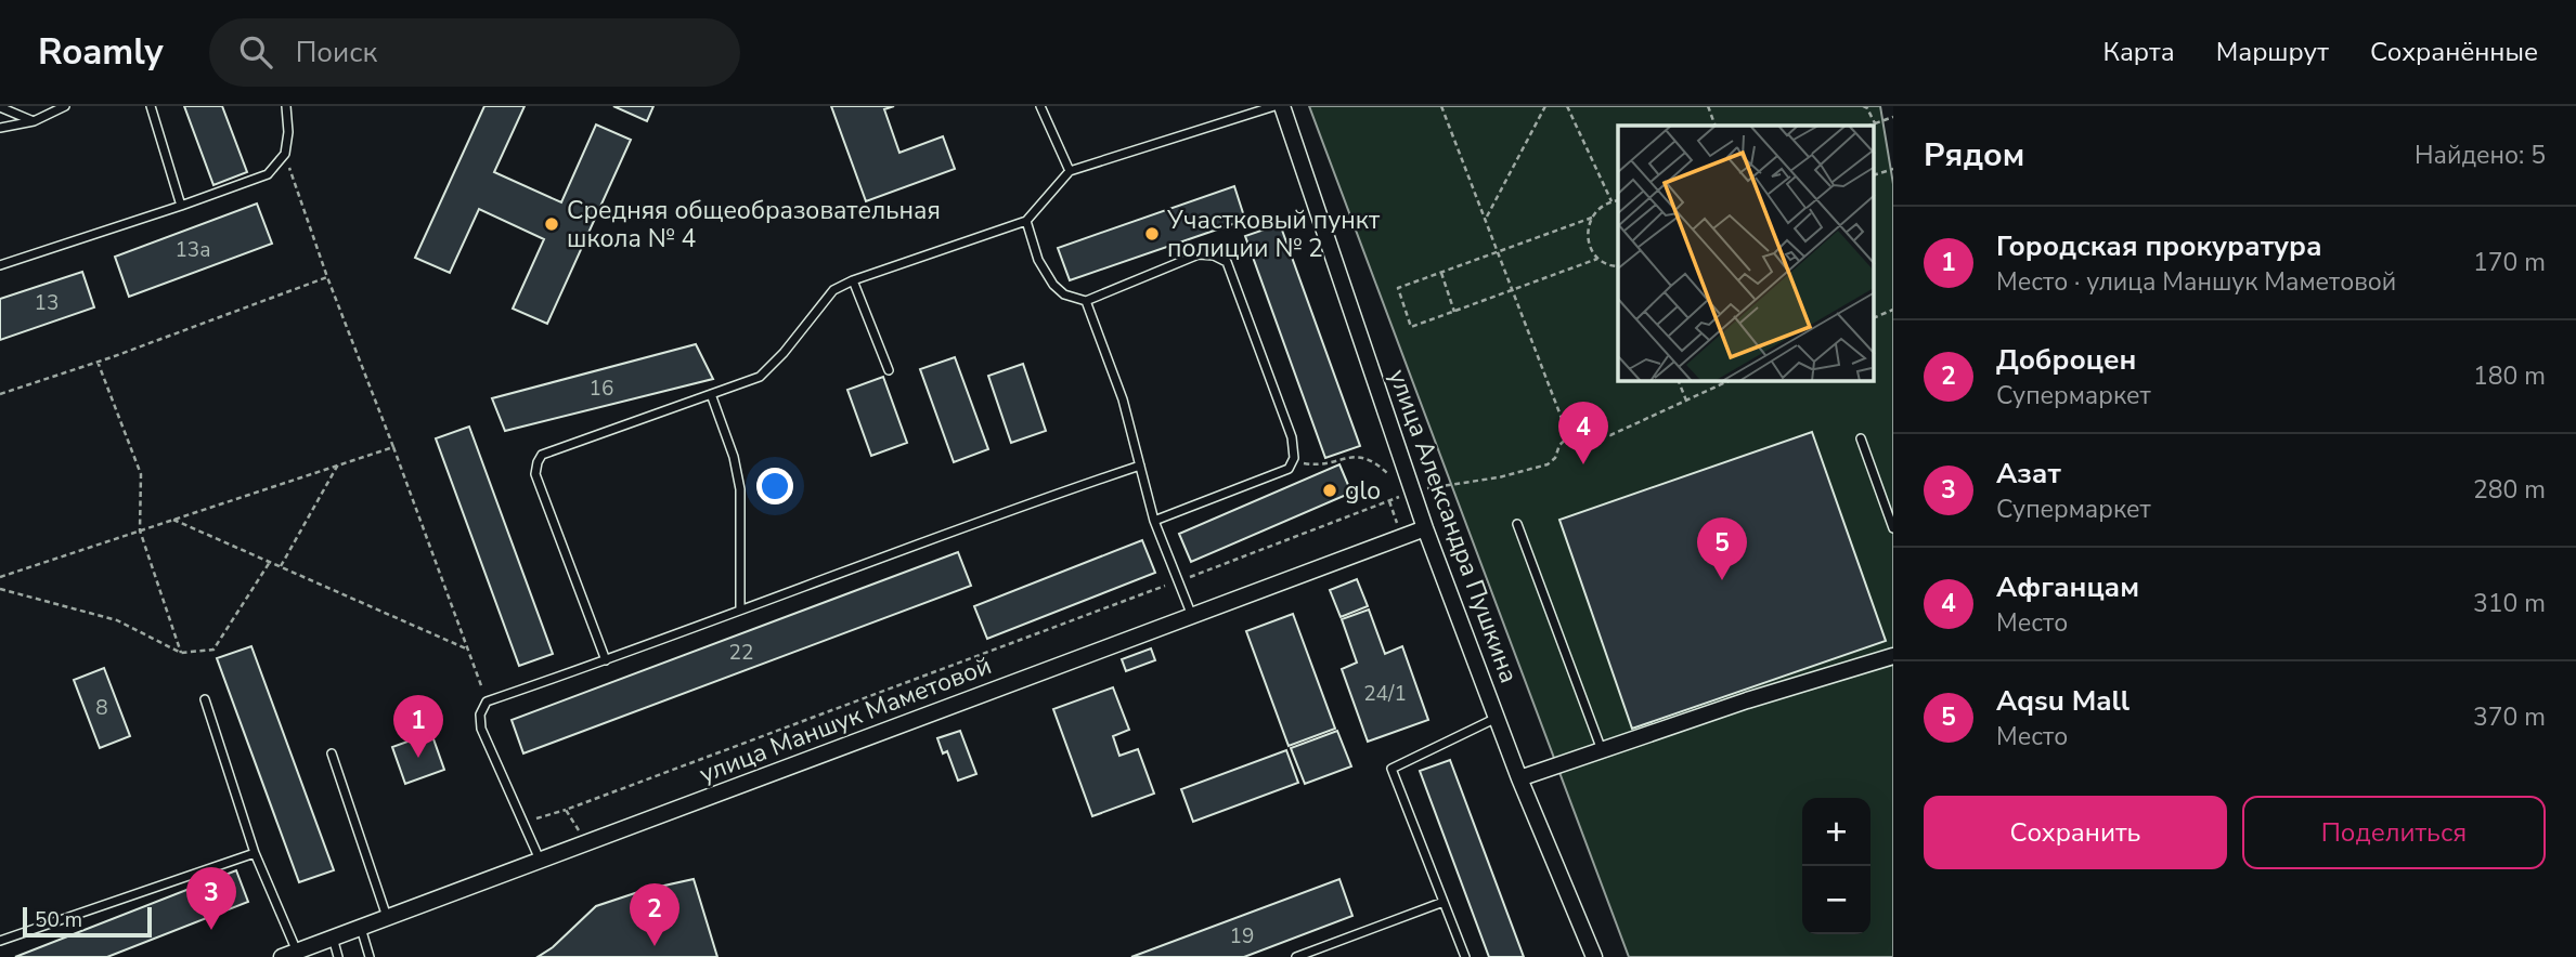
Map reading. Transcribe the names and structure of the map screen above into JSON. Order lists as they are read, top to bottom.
{
  "streets": {
    "street": ["улица Александра Пушкина", "улица Маншук Маметовой"]
  },
  "crossings": [
    ["улица Александра Пушкина", "улица Маншук Маметовой"]
  ],
  "places": ["Средняя общеобразовательная школа № 4", "Участковый пункт полиции № 2", "glo"],
  "house_numbers": [
    "13а",
    "13",
    "16",
    "22",
    "24/1",
    "8",
    "19"
  ],
  "scale_bar": "50 m",
  "page": {
    "header": "Roamly",
    "search": "Поиск",
    "nav": ["Карта", "Маршрут", "Сохранённые"],
    "heading": ["Рядом", "Найдено: 5"],
    "list": [
      {
        "mark": "1",
        "name": "Городская прокуратура",
        "note": "Место · улица Маншук Маметовой",
        "value": "170 m"
      },
      {
        "mark": "2",
        "name": "Доброцен",
        "note": "Супермаркет",
        "value": "180 m"
      },
      {
        "mark": "3",
        "name": "Азат",
        "note": "Супермаркет",
        "value": "280 m"
      },
      {
        "mark": "4",
        "name": "Афганцам",
        "note": "Место",
        "value": "310 m"
      },
      {
        "mark": "5",
        "name": "Аqsu Mall",
        "note": "Место",
        "value": "370 m"
      }
    ],
    "pins": [
      "4",
      "5",
      "1",
      "3",
      "2"
    ],
    "buttons": ["Сохранить", "Поделиться"],
    "map_buttons": ["+", "−"],
    "scale": "50 m"
  }
}
